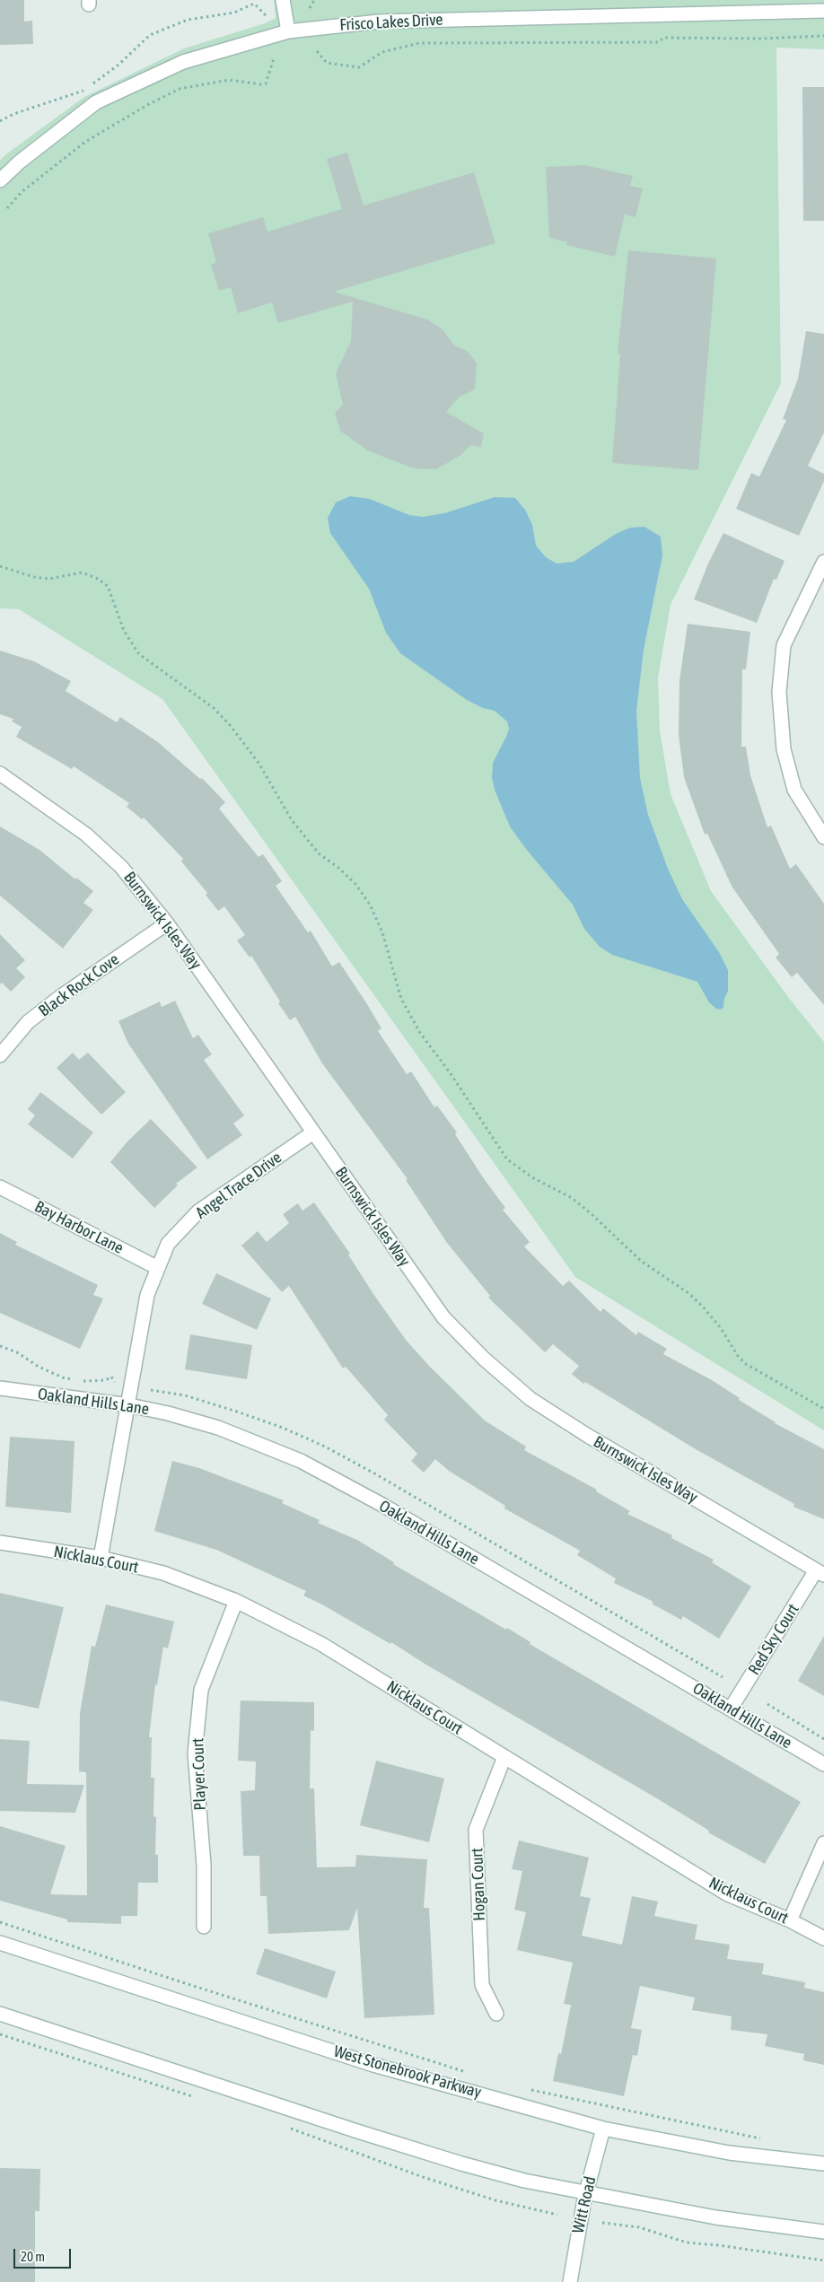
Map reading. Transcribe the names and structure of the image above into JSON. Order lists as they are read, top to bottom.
{
  "streets": {
    "street": [
      "Frisco Lakes Drive",
      "Burnswick Isles Way",
      "Black Rock Cove",
      "Angel Trace Drive",
      "Bay Harbor Lane",
      "Oakland Hills Lane",
      "Nicklaus Court",
      "Red Sky Court",
      "Player Court",
      "Hogan Court",
      "West Stonebrook Parkway",
      "Witt Road"
    ]
  },
  "crossings": [
    ["Burnswick Isles Way", "Black Rock Cove"],
    ["Burnswick Isles Way", "Angel Trace Drive"],
    ["Burnswick Isles Way", "Red Sky Court"],
    ["Angel Trace Drive", "Bay Harbor Lane"],
    ["Angel Trace Drive", "Oakland Hills Lane"],
    ["Angel Trace Drive", "Nicklaus Court"],
    ["Oakland Hills Lane", "Red Sky Court"],
    ["Nicklaus Court", "Player Court"],
    ["Nicklaus Court", "Hogan Court"],
    ["West Stonebrook Parkway", "Witt Road"]
  ],
  "scale_bar": "20 m"
}
